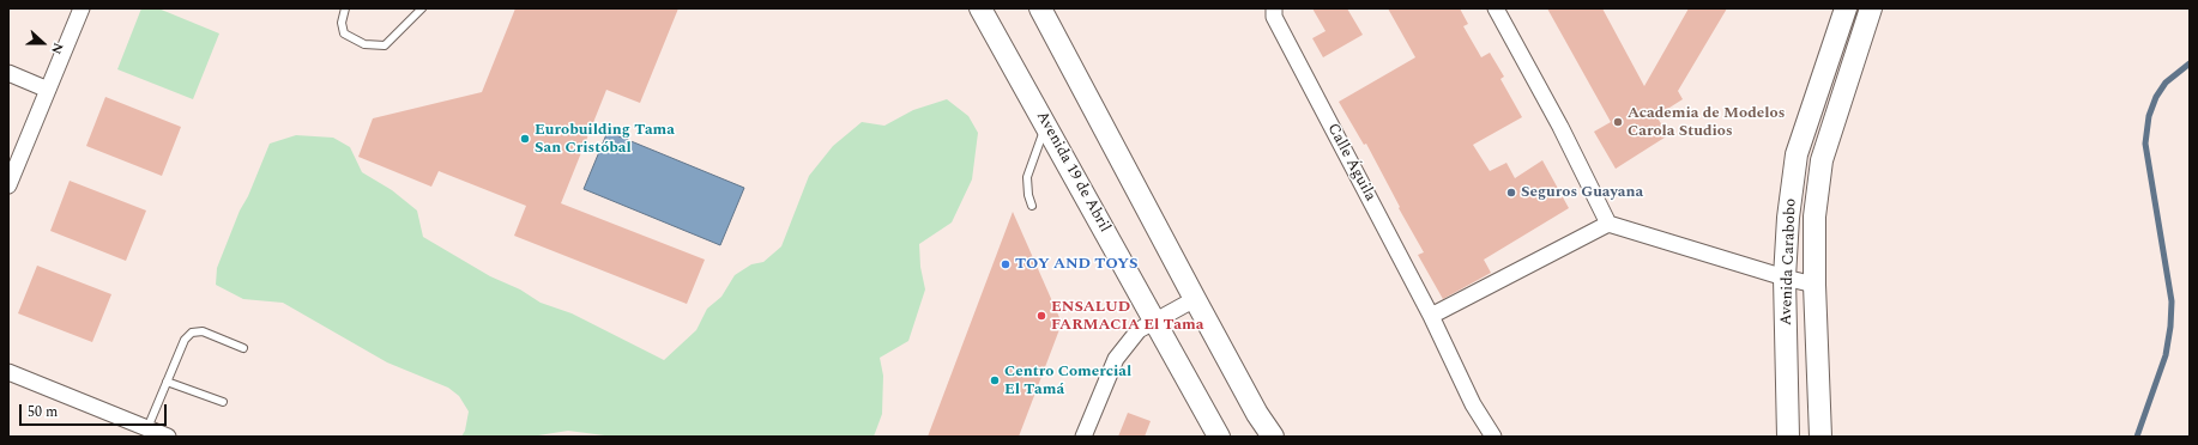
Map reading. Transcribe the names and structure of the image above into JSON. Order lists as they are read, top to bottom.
{
  "streets": {
    "main road": ["Avenida 19 de Abril", "Avenida Carabobo"],
    "street": ["Calle Águila"]
  },
  "places": [
    "Academia de Modelos Carola Studios",
    "Eurobuilding Tama San Cristóbal",
    "Seguros Guayana",
    "TOY AND TOYS",
    "ENSALUD FARMACIA El Tama",
    "Centro Comercial El Tamá"
  ],
  "scale_bar": "50 m",
  "north": "right"
}
